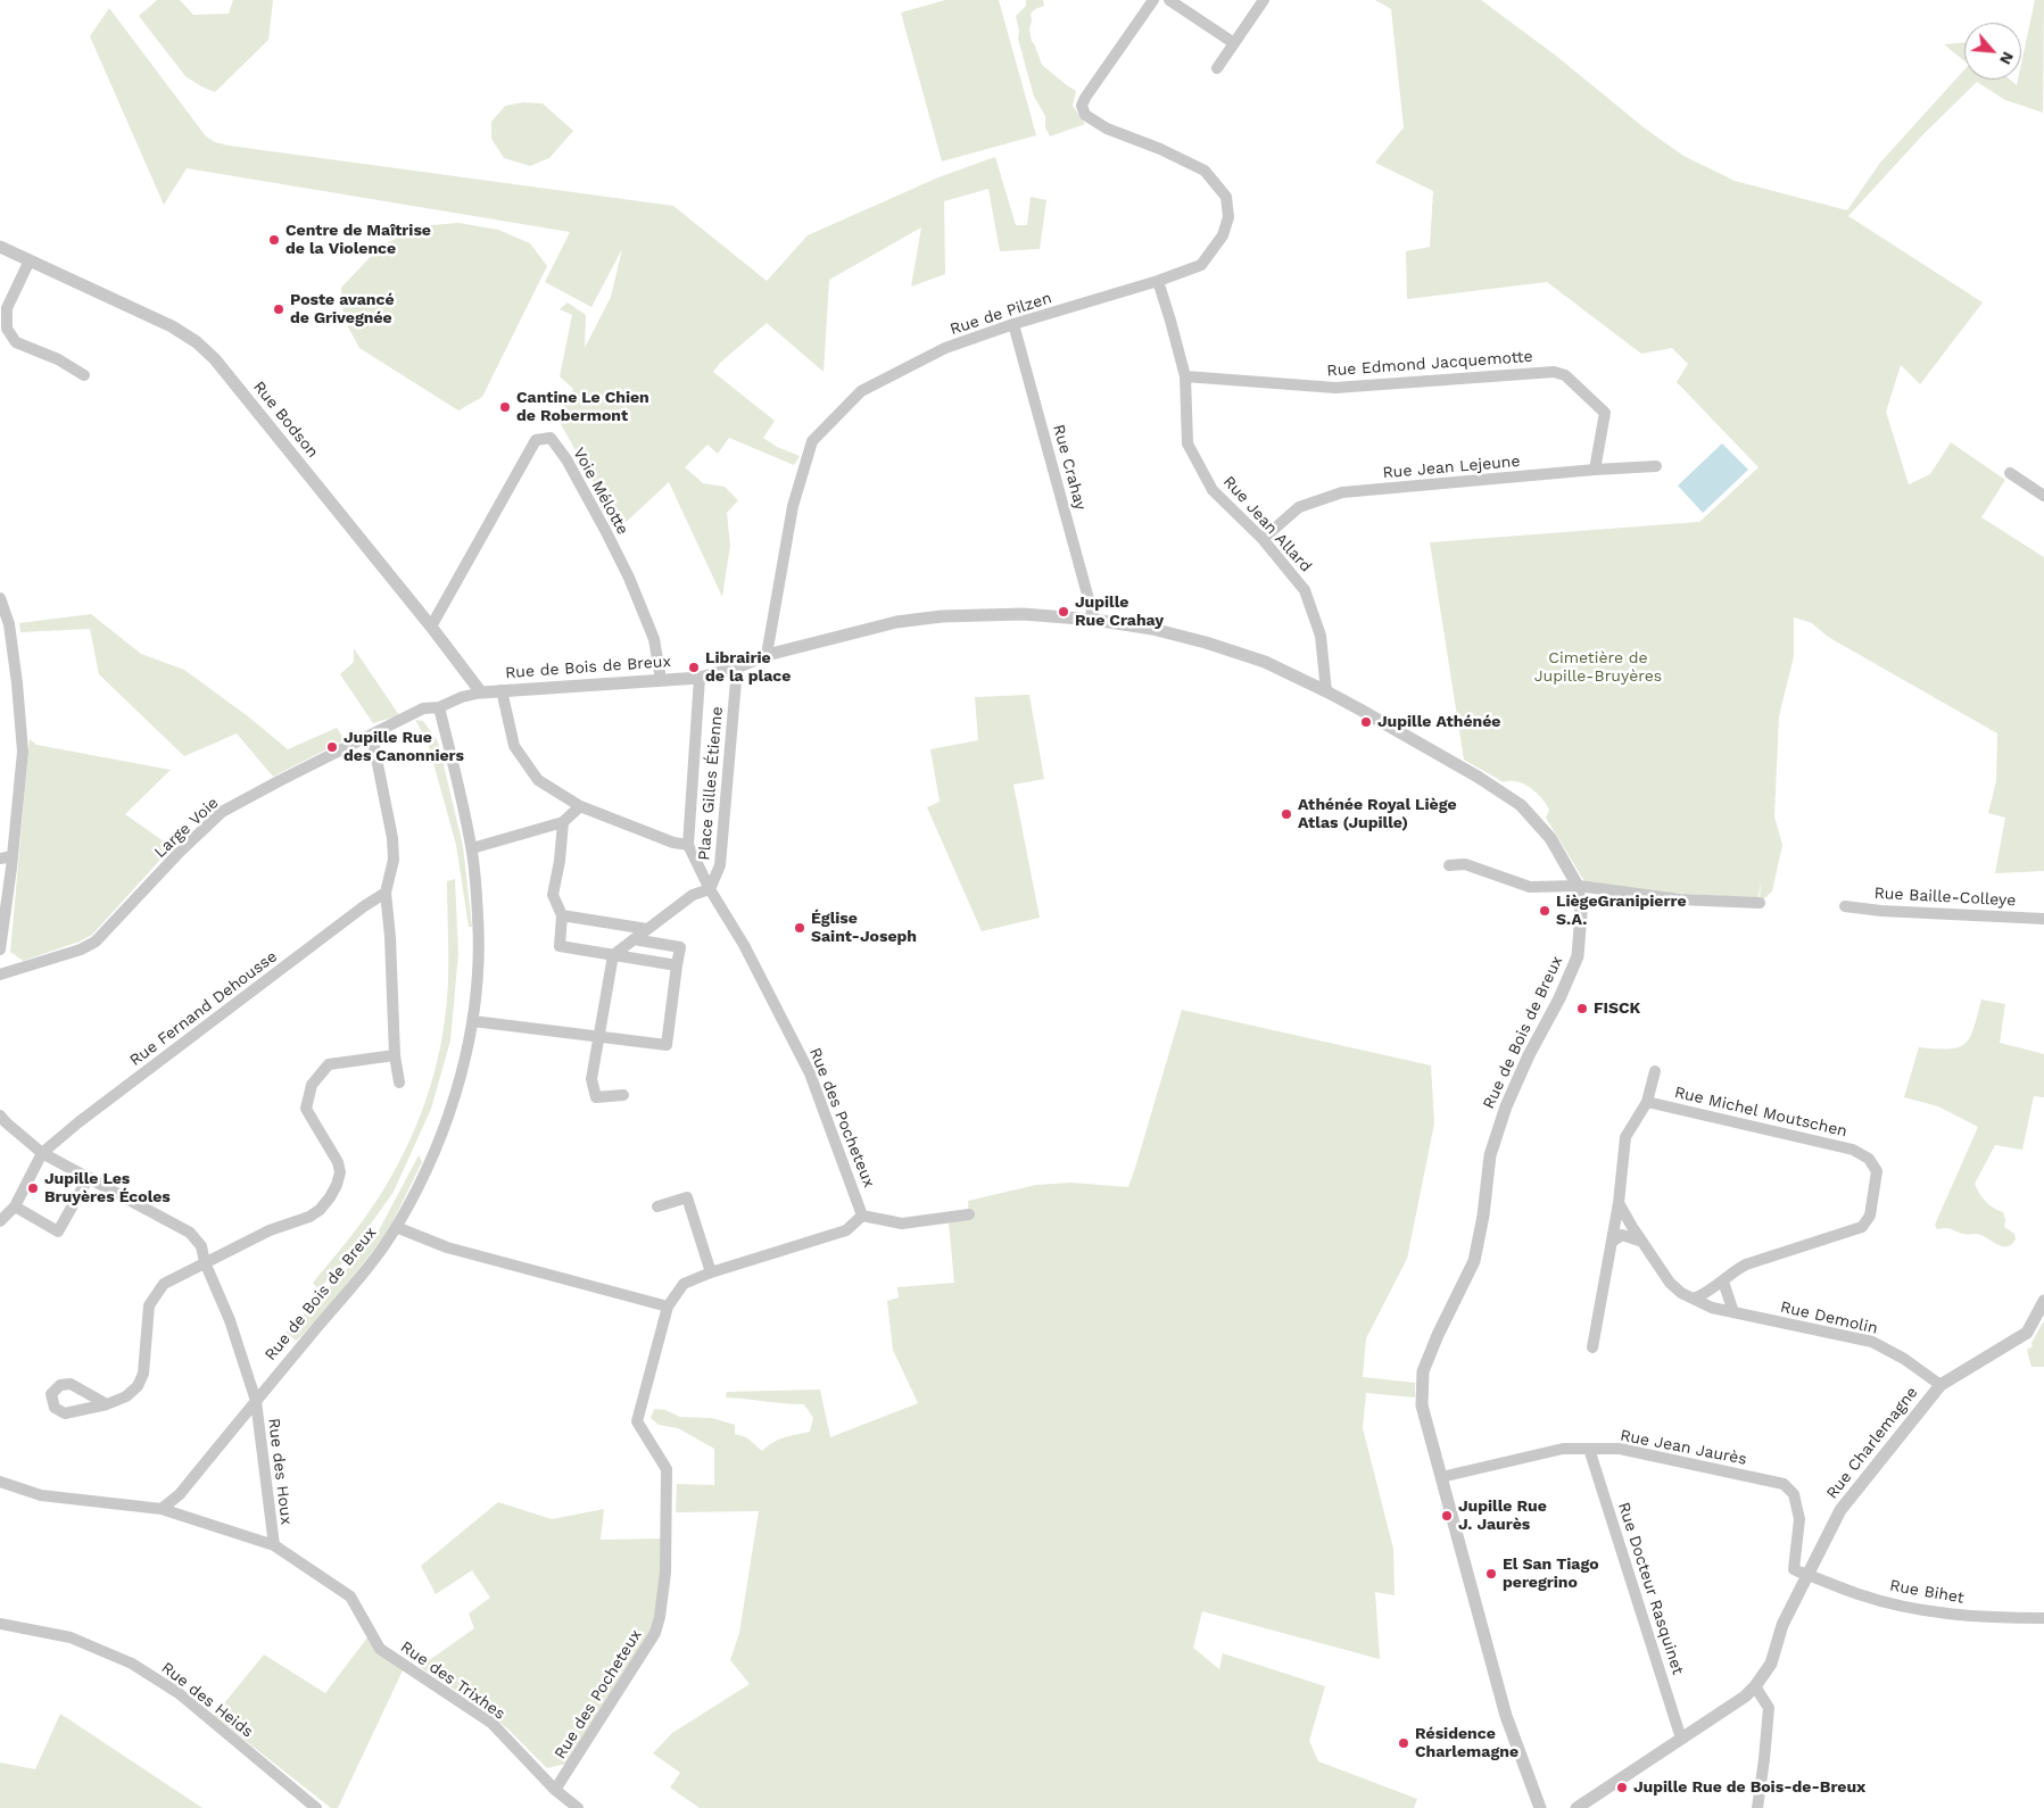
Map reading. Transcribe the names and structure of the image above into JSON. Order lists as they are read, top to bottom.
{
  "streets": {
    "street": [
      "Rue de Pilzen",
      "Rue Edmond Jacquemotte",
      "Rue Bodson",
      "Rue Crahay",
      "Rue Jean Lejeune",
      "Voie Mélotte",
      "Rue Jean Allard",
      "Rue de Bois de Breux",
      "Place Gilles Étienne",
      "Large Voie",
      "Rue Baille-Colleye",
      "Rue Fernand Dehousse",
      "Rue Michel Moutschen",
      "Rue des Pocheteux",
      "Rue Demolin",
      "Rue Charlemagne",
      "Rue Jean Jaurès",
      "Rue des Houx",
      "Rue Docteur Rasquinet",
      "Rue Bihet",
      "Rue des Trixhes",
      "Rue des Heids"
    ]
  },
  "crossings": [
    ["Rue de Pilzen", "Rue Crahay"],
    ["Rue de Pilzen", "Rue Jean Allard"],
    ["Rue de Pilzen", "Rue de Bois de Breux"],
    ["Rue Edmond Jacquemotte", "Rue Jean Lejeune"],
    ["Rue Edmond Jacquemotte", "Rue Jean Allard"],
    ["Rue Bodson", "Voie Mélotte"],
    ["Rue Bodson", "Rue de Bois de Breux"],
    ["Rue Bodson", "Large Voie"],
    ["Rue Crahay", "Rue de Bois de Breux"],
    ["Rue Jean Lejeune", "Rue Jean Allard"],
    ["Voie Mélotte", "Rue de Bois de Breux"],
    ["Rue Jean Allard", "Rue de Bois de Breux"],
    ["Rue de Bois de Breux", "Place Gilles Étienne"],
    ["Rue de Bois de Breux", "Large Voie"],
    ["Rue de Bois de Breux", "Rue Jean Jaurès"],
    ["Rue de Bois de Breux", "Rue des Houx"],
    ["Rue de Bois de Breux", "Rue des Trixhes"],
    ["Place Gilles Étienne", "Rue des Pocheteux"],
    ["Rue Fernand Dehousse", "Rue des Houx"],
    ["Rue Michel Moutschen", "Rue Demolin"],
    ["Rue des Pocheteux", "Rue des Trixhes"],
    ["Rue Demolin", "Rue Charlemagne"],
    ["Rue Charlemagne", "Rue Jean Jaurès"],
    ["Rue Charlemagne", "Rue Docteur Rasquinet"],
    ["Rue Charlemagne", "Rue Bihet"],
    ["Rue Jean Jaurès", "Rue Docteur Rasquinet"],
    ["Rue Jean Jaurès", "Rue Bihet"],
    ["Rue des Houx", "Rue des Trixhes"]
  ],
  "parks": ["Cimetière de Jupille-Bruyères"],
  "places": [
    "Centre de Maîtrise de la Violence",
    "Poste avancé de Grivegnée",
    "Cantine Le Chien de Robermont",
    "Jupille Rue Crahay",
    "Librairie de la place",
    "Jupille Athénée",
    "Jupille Rue des Canonniers",
    "Athénée Royal Liège Atlas (Jupille)",
    "LiègeGranipierre S.A.",
    "Église Saint-Joseph",
    "FISCK",
    "Jupille Les Bruyères Écoles",
    "Jupille Rue J. Jaurès",
    "El San Tiago peregrino",
    "Résidence Charlemagne",
    "Jupille Rue de Bois-de-Breux"
  ],
  "north": "bottom right"
}
